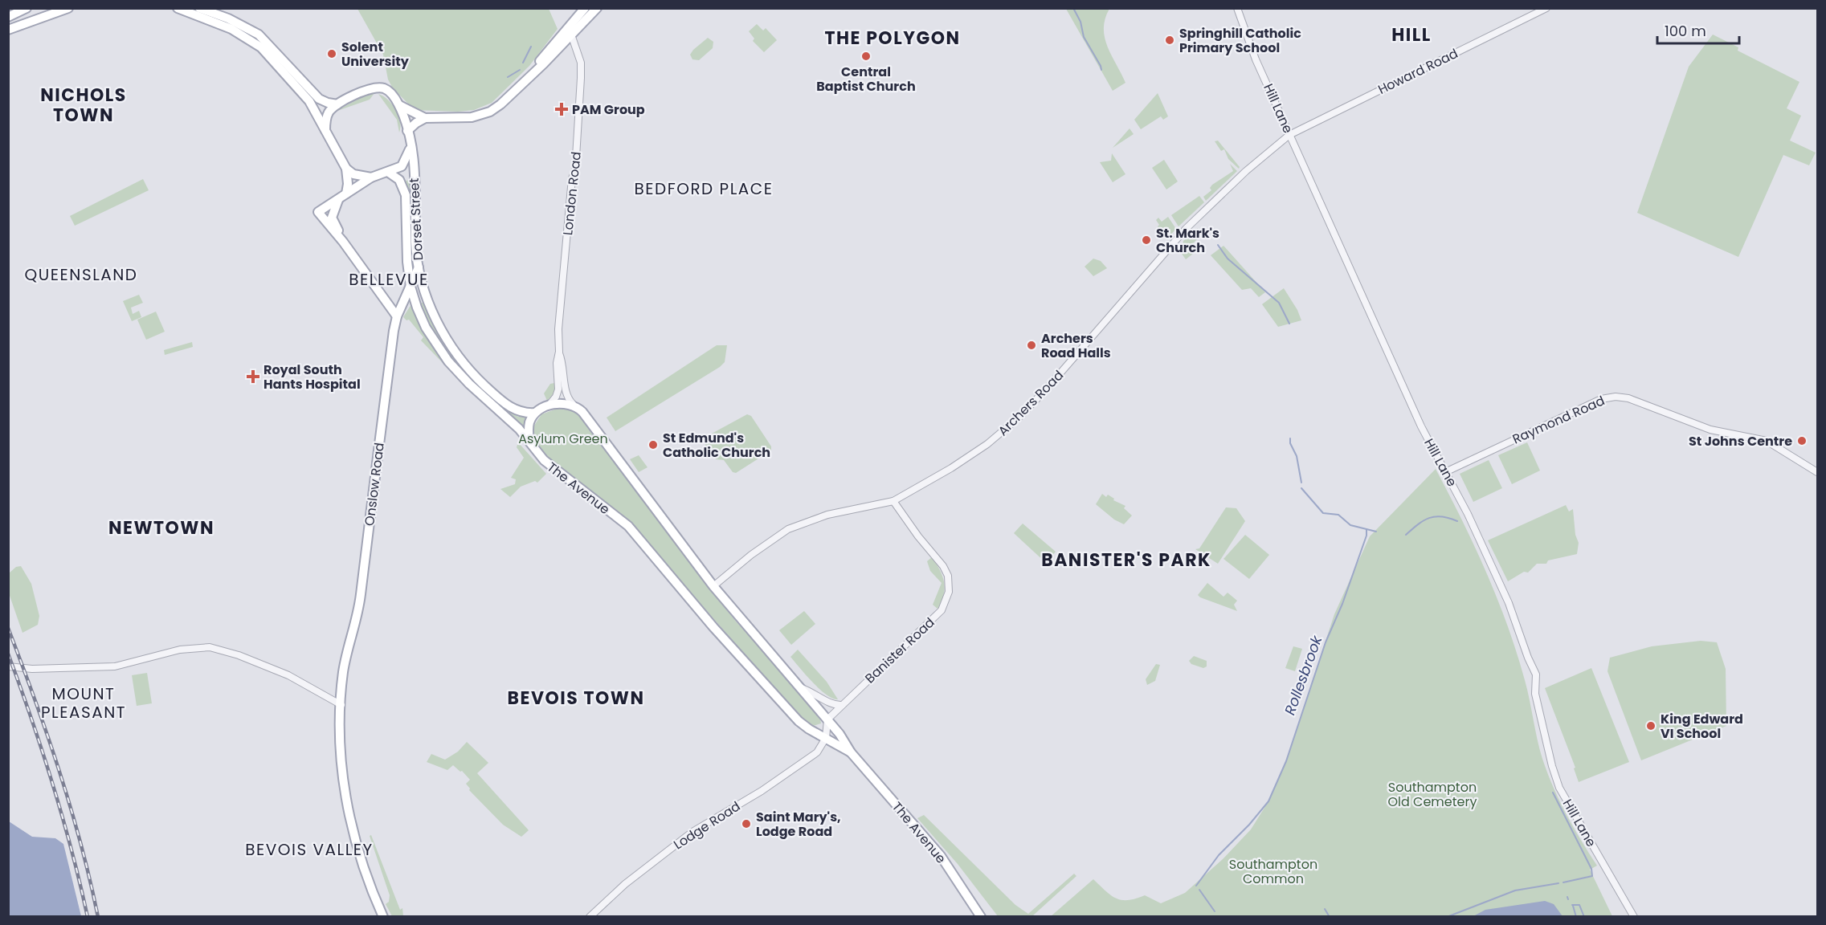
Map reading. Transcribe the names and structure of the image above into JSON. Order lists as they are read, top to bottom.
{
  "streets": {
    "main road": ["Dorset Street", "Onslow Road", "The Avenue"],
    "street": [
      "Howard Road",
      "Hill Lane",
      "London Road",
      "Archers Road",
      "Raymond Road",
      "Banister Road",
      "Lodge Road"
    ]
  },
  "crossings": [
    ["Howard Road", "Hill Lane"],
    ["Howard Road", "Archers Road"],
    ["Hill Lane", "Archers Road"],
    ["Hill Lane", "Raymond Road"],
    ["London Road", "The Avenue"],
    ["Dorset Street", "Onslow Road"],
    ["Dorset Street", "The Avenue"],
    ["Archers Road", "The Avenue"],
    ["Archers Road", "Banister Road"],
    ["The Avenue", "Banister Road"],
    ["The Avenue", "Lodge Road"]
  ],
  "districts": [
    "HILL",
    "THE POLYGON",
    "NICHOLS TOWN",
    "BEDFORD PLACE",
    "QUEENSLAND",
    "BELLEVUE",
    "NEWTOWN",
    "BANISTER'S PARK",
    "MOUNT PLEASANT",
    "BEVOIS TOWN",
    "BEVOIS VALLEY"
  ],
  "water": ["Rollesbrook"],
  "parks": ["Asylum Green", "Southampton Old Cemetery", "Southampton Common"],
  "places": {
    "other": [
      "Springhill Catholic Primary School",
      "Solent University",
      "Central Baptist Church",
      "St. Mark's Church",
      "Archers Road Halls",
      "St Johns Centre",
      "St Edmund's Catholic Church",
      "King Edward VI School",
      "Saint Mary's, Lodge Road"
    ],
    "health": ["PAM Group", "Royal South Hants Hospital"]
  },
  "scale_bar": "100 m"
}
